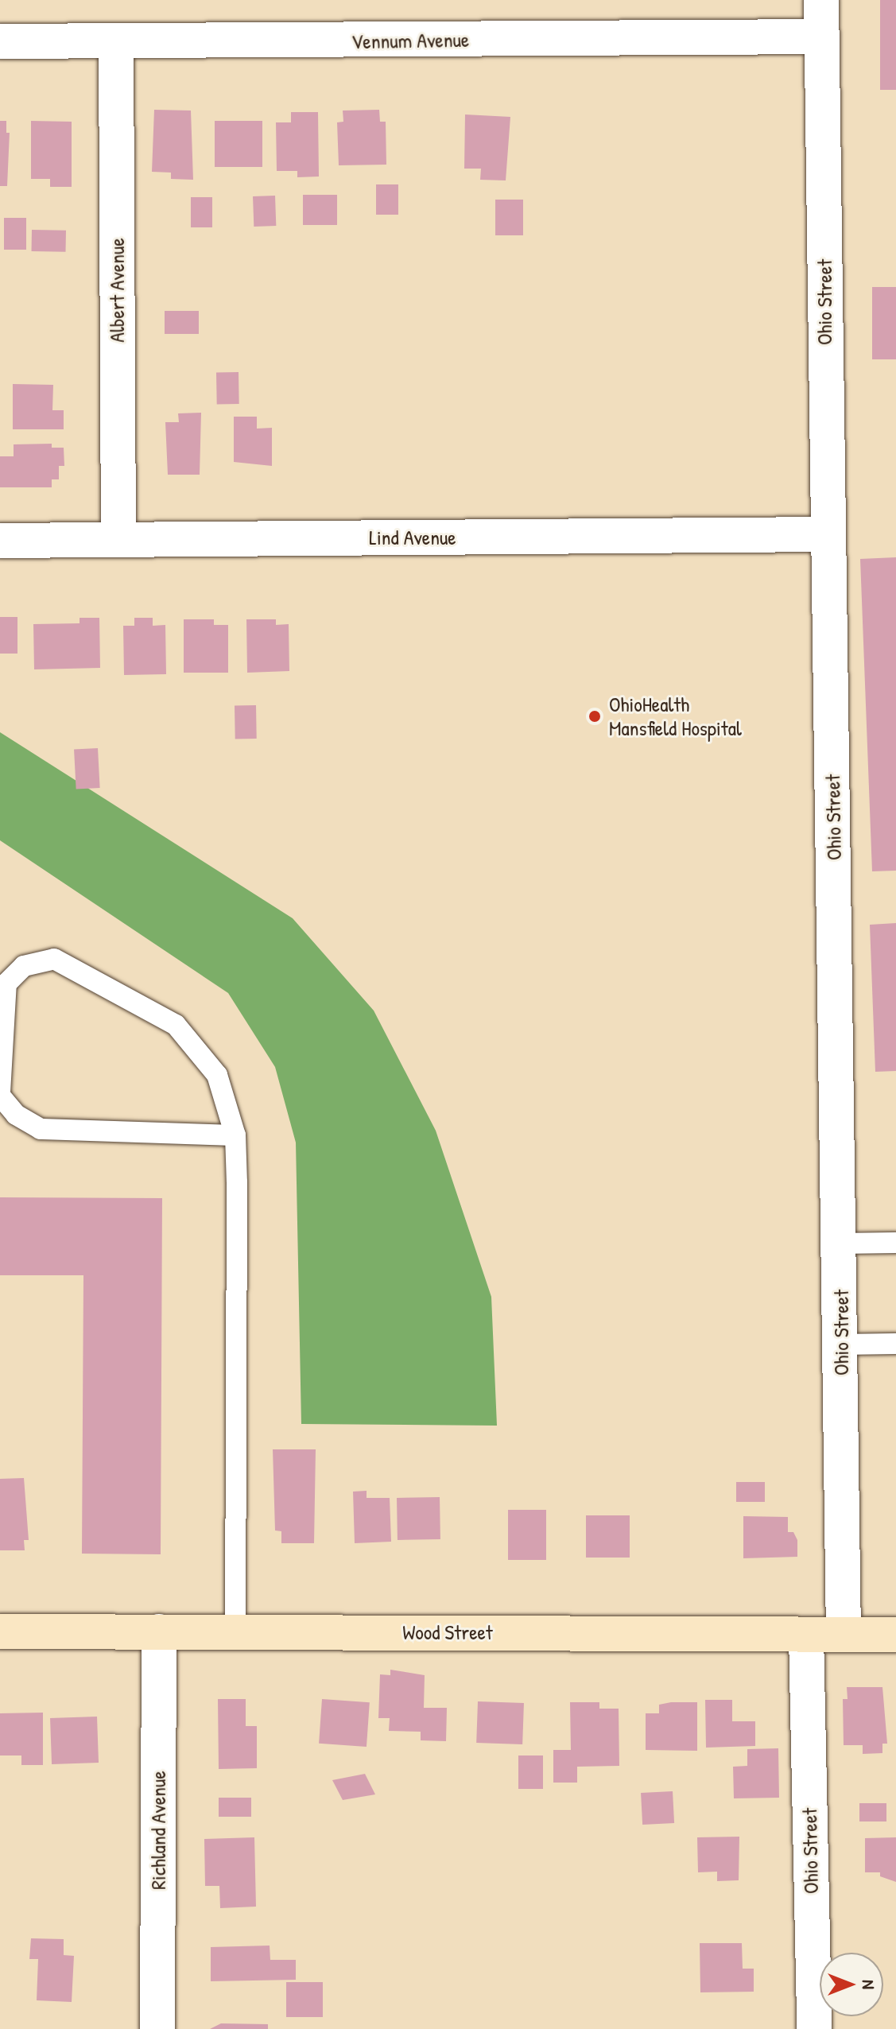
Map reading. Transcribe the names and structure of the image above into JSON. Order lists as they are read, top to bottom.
{
  "streets": {
    "street": [
      "Vennum Avenue",
      "Albert Avenue",
      "Ohio Street",
      "Lind Avenue",
      "Wood Street",
      "Richland Avenue"
    ]
  },
  "crossings": [
    ["Vennum Avenue", "Albert Avenue"],
    ["Vennum Avenue", "Ohio Street"],
    ["Albert Avenue", "Lind Avenue"],
    ["Ohio Street", "Lind Avenue"],
    ["Ohio Street", "Wood Street"],
    ["Wood Street", "Richland Avenue"]
  ],
  "places": ["OhioHealth Mansfield Hospital"],
  "north": "right"
}
